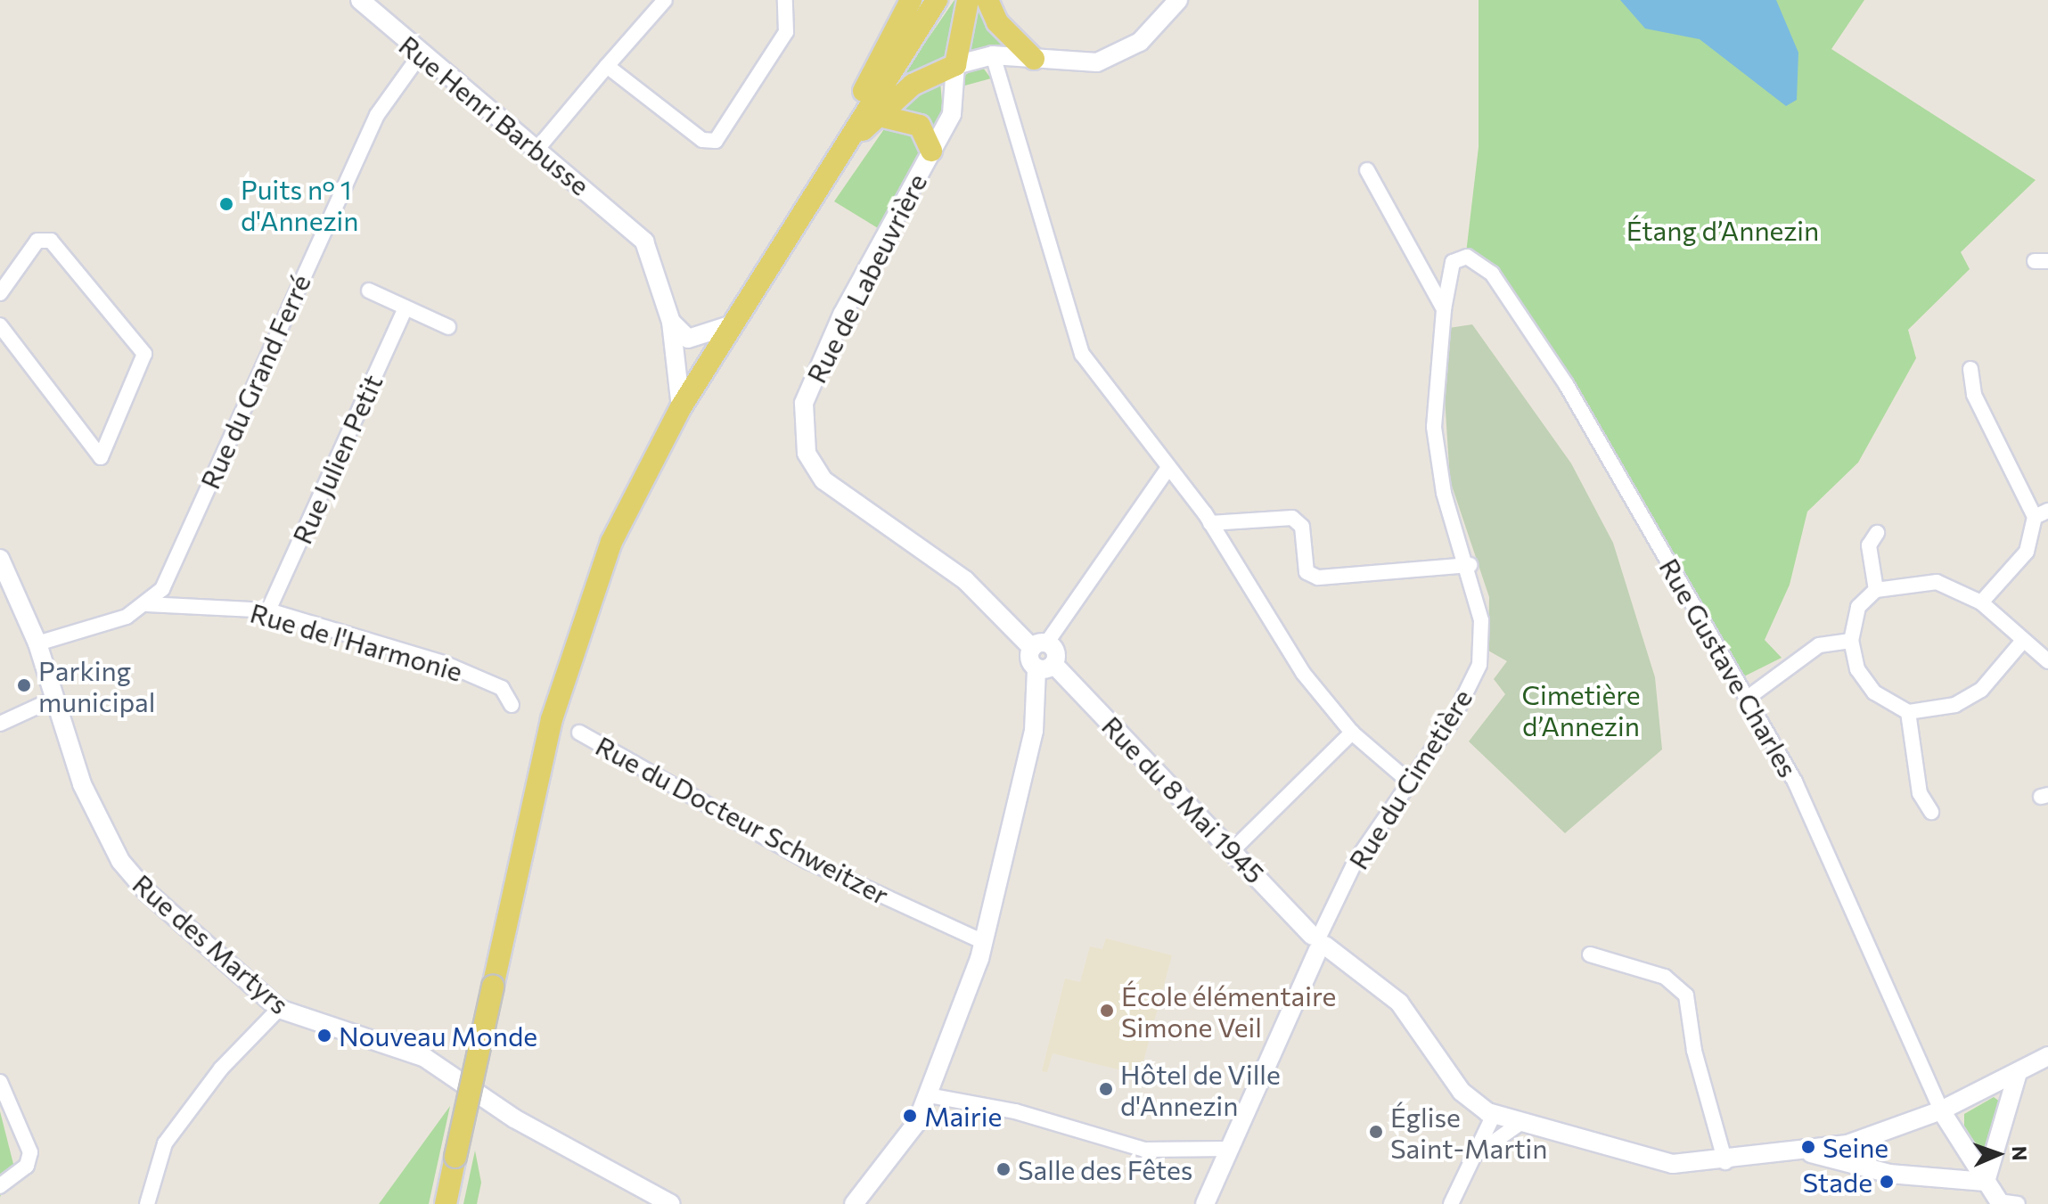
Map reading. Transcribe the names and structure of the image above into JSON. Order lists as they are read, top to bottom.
{
  "streets": {
    "street": [
      "Rue Henri Barbusse",
      "Rue de Labeuvrière",
      "Rue du Grand Ferré",
      "Rue Julien Petit",
      "Rue de l'Harmonie",
      "Rue Gustave Charles",
      "Rue du Cimetière",
      "Rue du 8 Mai 1945",
      "Rue du Docteur Schweitzer",
      "Rue des Martyrs"
    ]
  },
  "crossings": [
    ["Rue Henri Barbusse", "Rue du Grand Ferré"],
    ["Rue du Grand Ferré", "Rue de l'Harmonie"],
    ["Rue Julien Petit", "Rue de l'Harmonie"],
    ["Rue Gustave Charles", "Rue du Cimetière"],
    ["Rue du Cimetière", "Rue du 8 Mai 1945"]
  ],
  "parks": ["Étang d’Annezin", "Cimetière d’Annezin"],
  "places": [
    "Puits n° 1 d'Annezin",
    "Parking municipal",
    "École élémentaire Simone Veil",
    "Nouveau Monde",
    "Hôtel de Ville d'Annezin",
    "Mairie",
    "Église Saint-Martin",
    "Seine",
    "Salle des Fêtes",
    "Stade"
  ],
  "north": "right"
}
